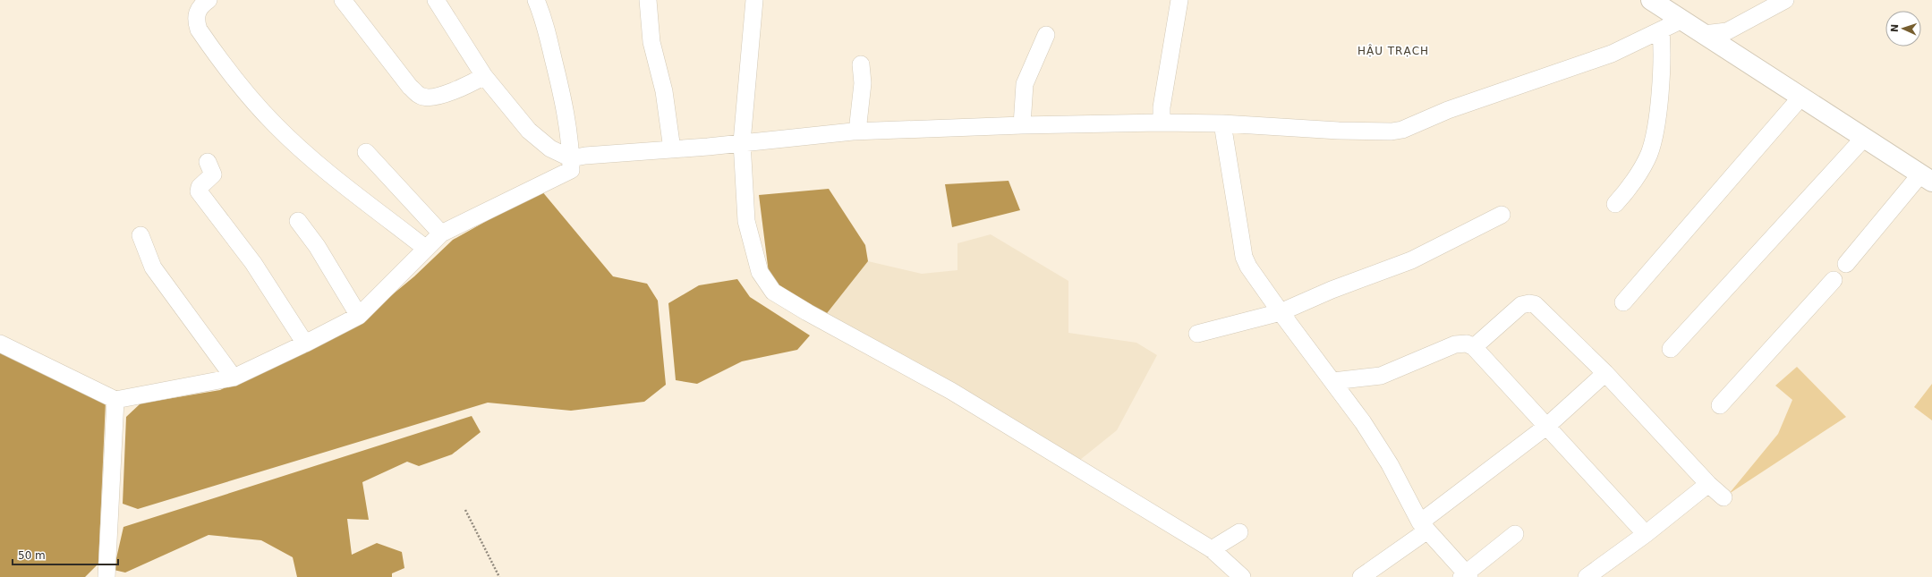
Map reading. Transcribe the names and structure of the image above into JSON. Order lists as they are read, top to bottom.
{
  "districts": ["HẬU TRẠCH"],
  "scale_bar": "50 m",
  "north": "left"
}
